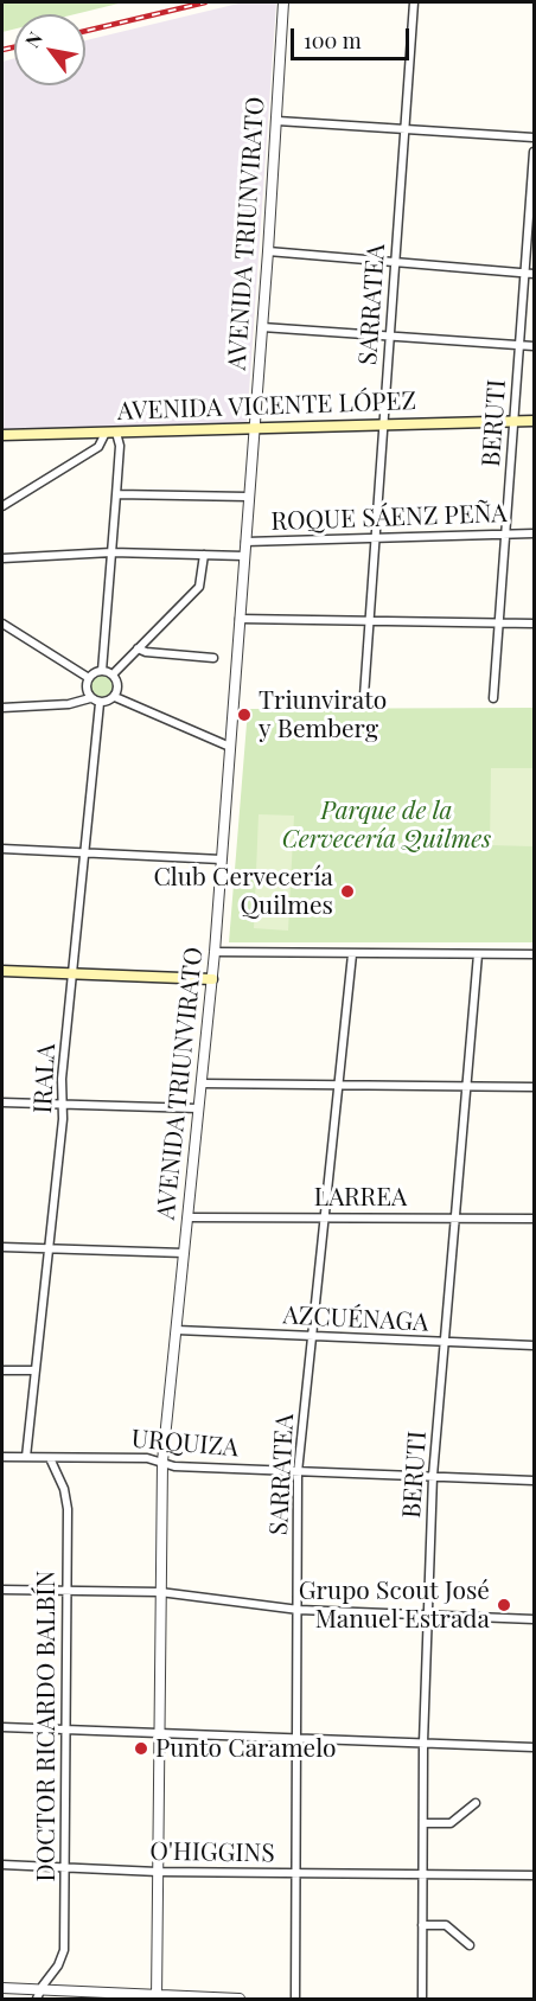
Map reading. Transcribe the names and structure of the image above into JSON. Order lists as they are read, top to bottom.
{
  "streets": {
    "main road": ["AVENIDA VICENTE LÓPEZ"],
    "street": [
      "AVENIDA TRIUNVIRATO",
      "SARRATEA",
      "BERUTI",
      "ROQUE SÁENZ PEÑA",
      "IRALA",
      "LARREA",
      "AZCUÉNAGA",
      "URQUIZA",
      "DOCTOR RICARDO BALBÍN",
      "O'HIGGINS"
    ]
  },
  "crossings": [
    ["AVENIDA TRIUNVIRATO", "AVENIDA VICENTE LÓPEZ"],
    ["AVENIDA TRIUNVIRATO", "ROQUE SÁENZ PEÑA"],
    ["AVENIDA TRIUNVIRATO", "LARREA"],
    ["AVENIDA TRIUNVIRATO", "AZCUÉNAGA"],
    ["AVENIDA TRIUNVIRATO", "URQUIZA"],
    ["AVENIDA TRIUNVIRATO", "O'HIGGINS"],
    ["SARRATEA", "AVENIDA VICENTE LÓPEZ"],
    ["SARRATEA", "ROQUE SÁENZ PEÑA"],
    ["SARRATEA", "LARREA"],
    ["SARRATEA", "AZCUÉNAGA"],
    ["SARRATEA", "URQUIZA"],
    ["SARRATEA", "O'HIGGINS"],
    ["AVENIDA VICENTE LÓPEZ", "BERUTI"],
    ["BERUTI", "ROQUE SÁENZ PEÑA"],
    ["BERUTI", "LARREA"],
    ["BERUTI", "AZCUÉNAGA"],
    ["BERUTI", "URQUIZA"],
    ["BERUTI", "O'HIGGINS"],
    ["IRALA", "URQUIZA"],
    ["URQUIZA", "DOCTOR RICARDO BALBÍN"],
    ["DOCTOR RICARDO BALBÍN", "O'HIGGINS"]
  ],
  "parks": ["Parque de la Cervecería Quilmes"],
  "places": [
    "Triunvirato y Bemberg",
    "Club Cervecería Quilmes",
    "Grupo Scout José Manuel Estrada",
    "Punto Caramelo"
  ],
  "scale_bar": "100 m",
  "north": "top left"
}
